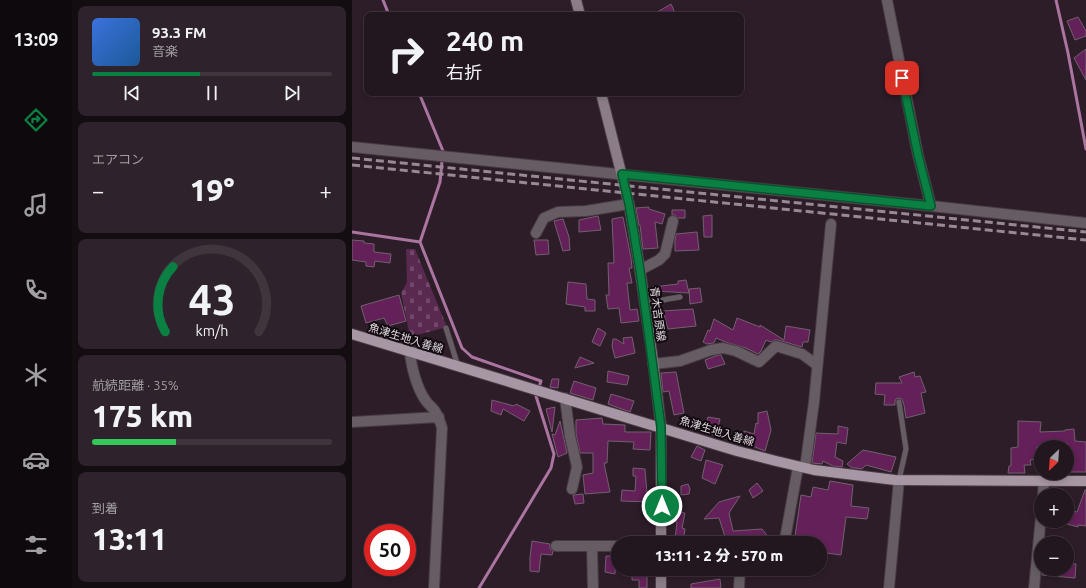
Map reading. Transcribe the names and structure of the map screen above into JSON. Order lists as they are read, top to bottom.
{
  "streets": {
    "main road": ["青木吉原線", "魚津生地入善線"]
  },
  "crossings": [
    ["青木吉原線", "魚津生地入善線"]
  ],
  "north": "bottom left",
  "page": {
    "tabs": "13:09",
    "turn": ["240 m", "右折"],
    "song": ["93.3 FM", "音楽"],
    "tile": [
      "エアコン",
      ["航続距離 · 35%", "175 km"],
      ["到着", "13:11"]
    ],
    "heat": ["−", "19°", "+"],
    "map_buttons": ["+", "−"],
    "limit": "50",
    "trip": "13:11 · 2 分 · 570 m",
    "gauge": ["43", "km/h"]
  }
}
